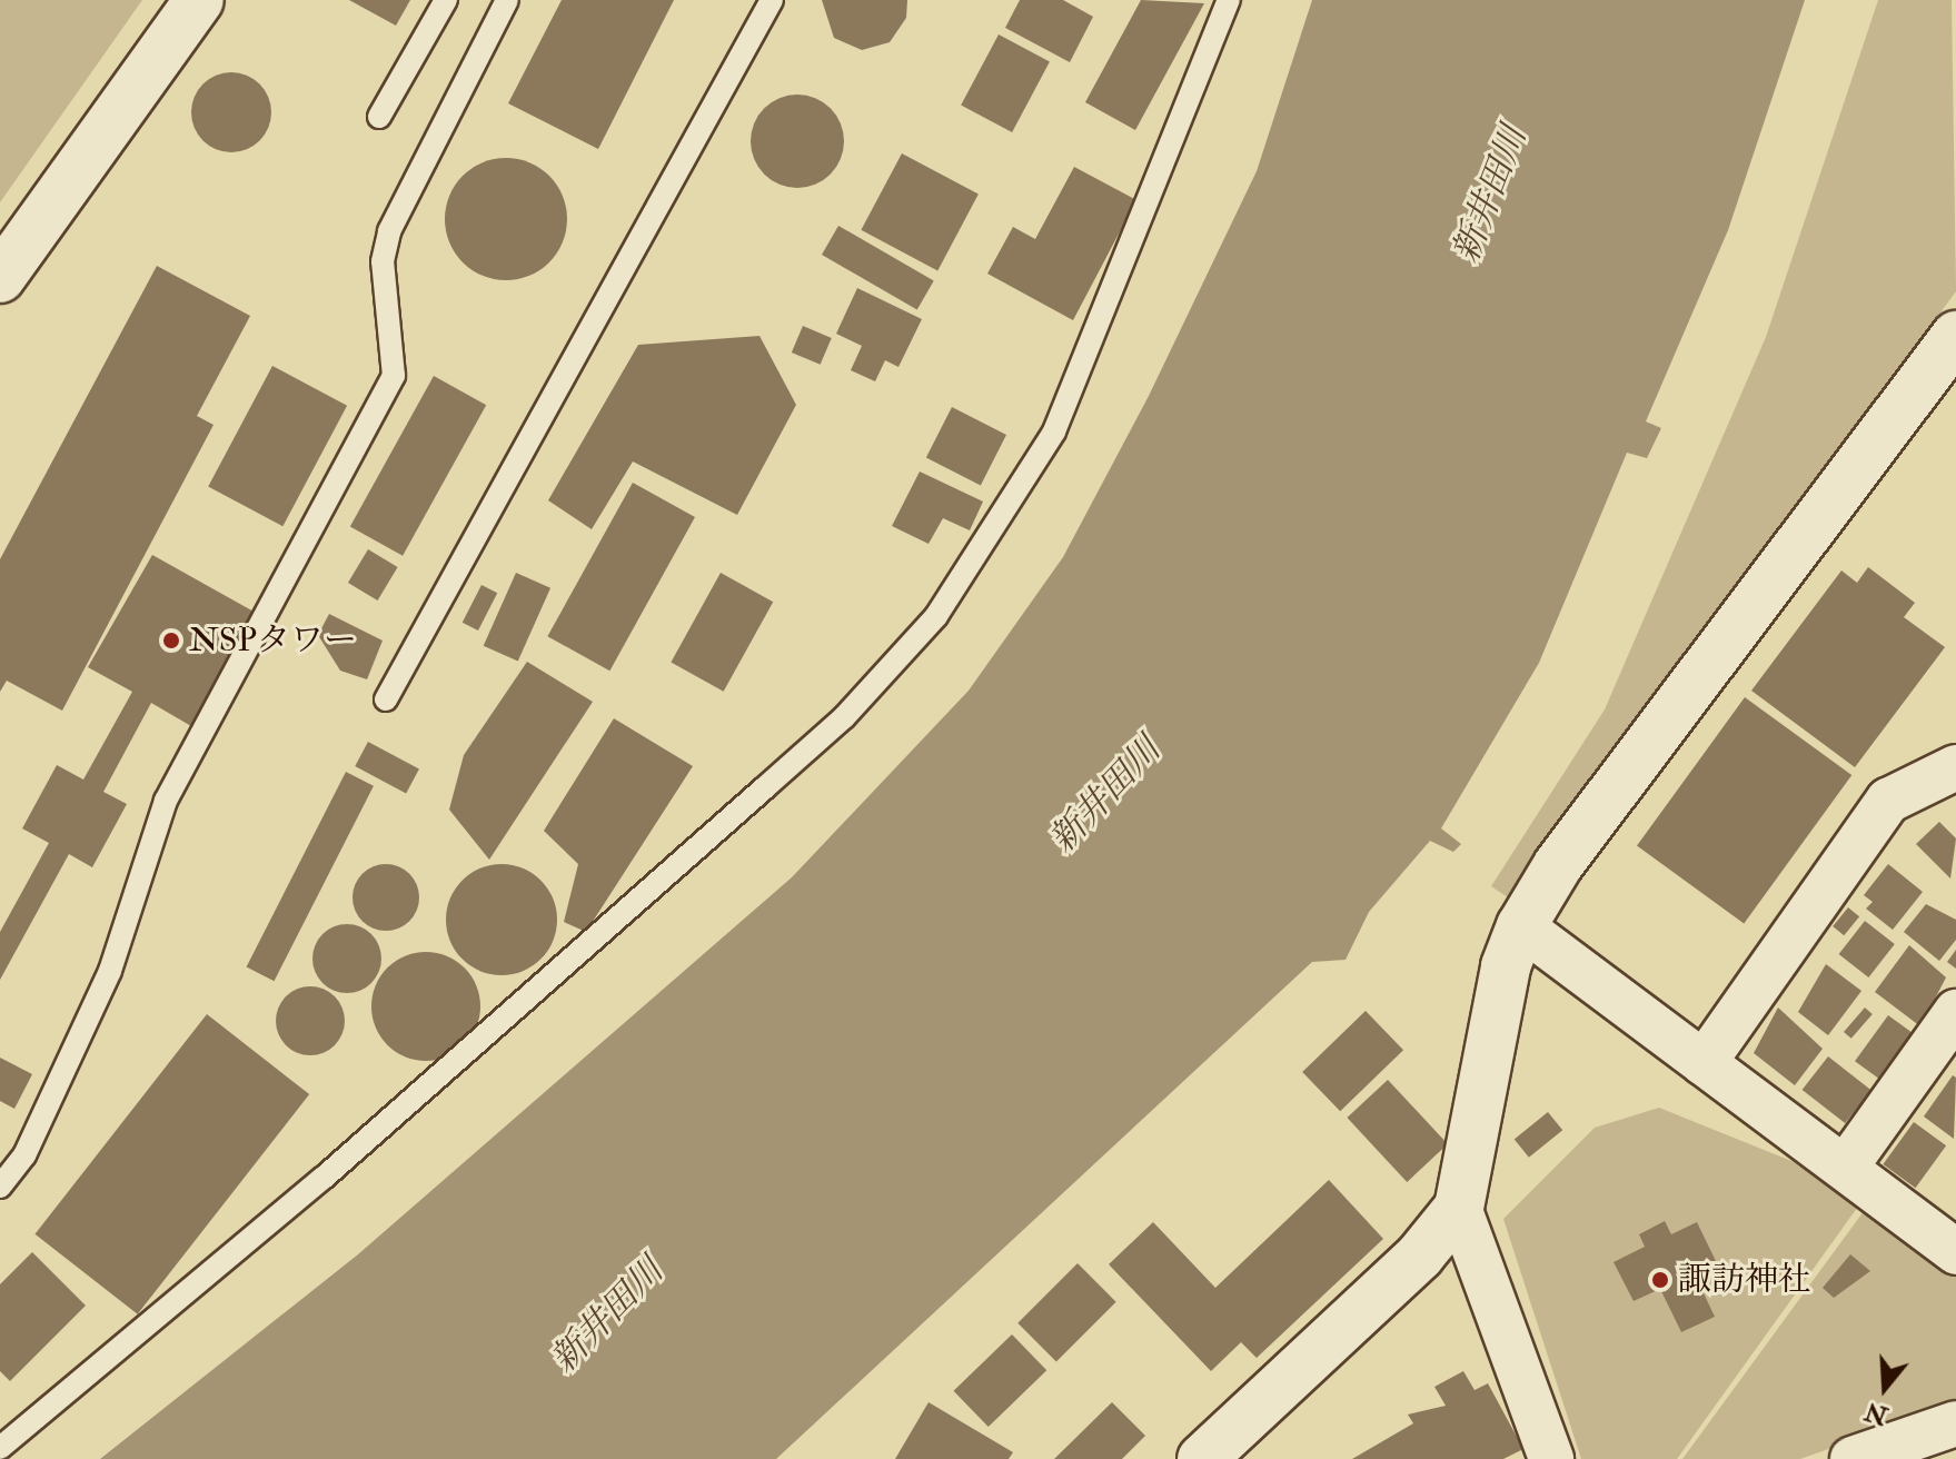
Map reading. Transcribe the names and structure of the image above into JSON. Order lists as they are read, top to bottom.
{
  "water": ["新井田川"],
  "places": ["NSPタワー", "諏訪神社"],
  "north": "bottom"
}
